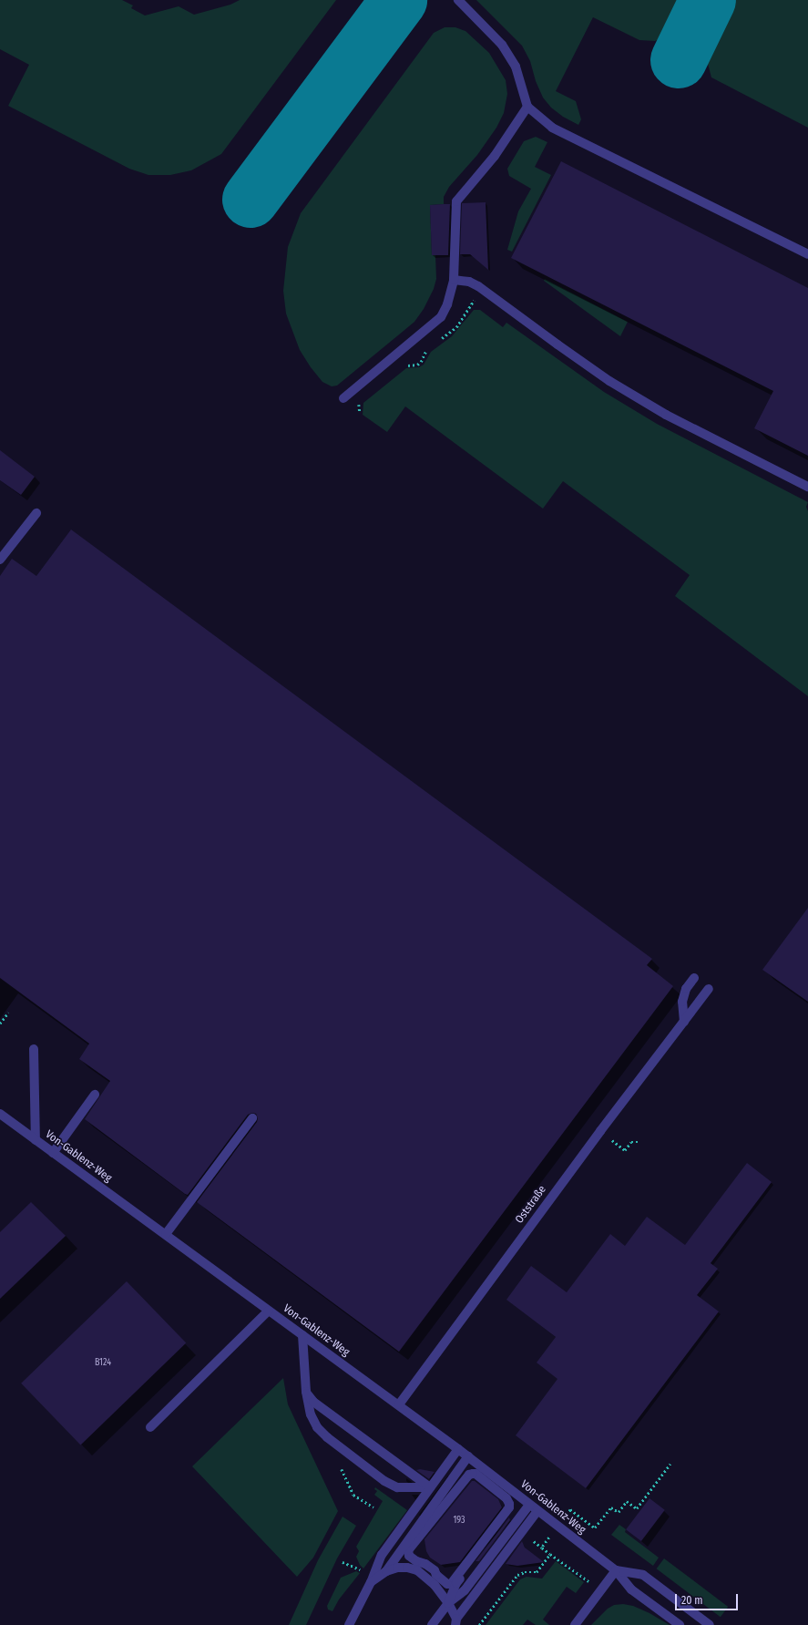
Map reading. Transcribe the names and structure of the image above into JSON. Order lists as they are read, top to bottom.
{
  "streets": {
    "street": ["Von-Gablenz-Weg", "Oststraße"]
  },
  "crossings": [
    ["Von-Gablenz-Weg", "Oststraße"]
  ],
  "house_numbers": ["B124", "193"],
  "scale_bar": "20 m"
}
